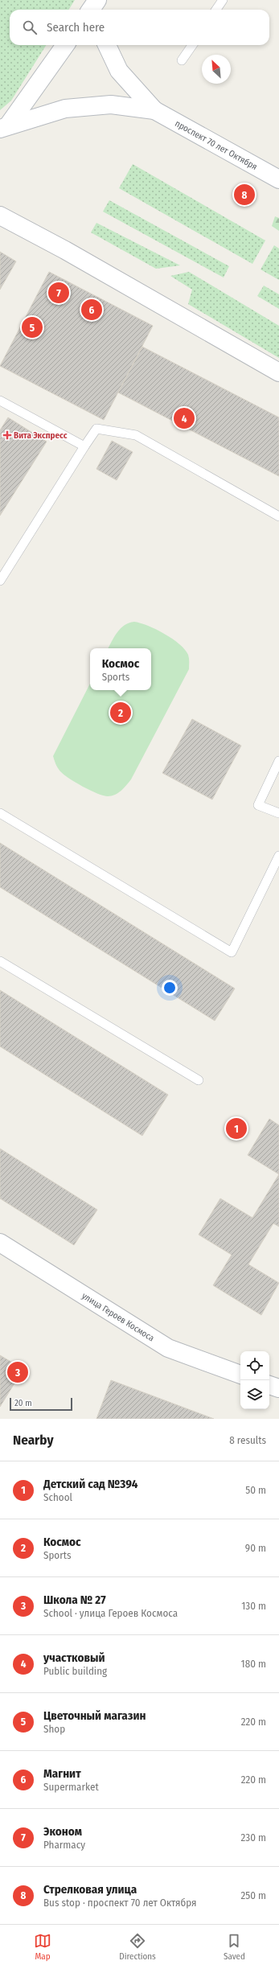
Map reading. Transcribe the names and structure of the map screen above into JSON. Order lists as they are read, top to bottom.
{
  "streets": {
    "street": ["проспект 70 лет Октября", "улица Героев Космоса"]
  },
  "places": {
    "health": ["Вита Экспресс"]
  },
  "scale_bar": "20 m",
  "north": "top left",
  "page": {
    "search": "Search here",
    "pins": [
      "8",
      "7",
      "6",
      "5",
      "4",
      "2",
      "1",
      "3"
    ],
    "popup": ["Космос", "Sports"],
    "scale": "20 m",
    "heading": ["Nearby", "8 results"],
    "list": [
      {
        "mark": "1",
        "name": "Детский сад №394",
        "note": "School",
        "value": "50 m"
      },
      {
        "mark": "2",
        "name": "Космос",
        "note": "Sports",
        "value": "90 m"
      },
      {
        "mark": "3",
        "name": "Школа № 27",
        "note": "School · улица Героев Космоса",
        "value": "130 m"
      },
      {
        "mark": "4",
        "name": "участковый",
        "note": "Public building",
        "value": "180 m"
      },
      {
        "mark": "5",
        "name": "Цветочный магазин",
        "note": "Shop",
        "value": "220 m"
      },
      {
        "mark": "6",
        "name": "Магнит",
        "note": "Supermarket",
        "value": "220 m"
      },
      {
        "mark": "7",
        "name": "Эконом",
        "note": "Pharmacy",
        "value": "230 m"
      },
      {
        "mark": "8",
        "name": "Стрелковая улица",
        "note": "Bus stop · проспект 70 лет Октября",
        "value": "250 m"
      }
    ],
    "nav": ["Map", "Directions", "Saved"]
  }
}
